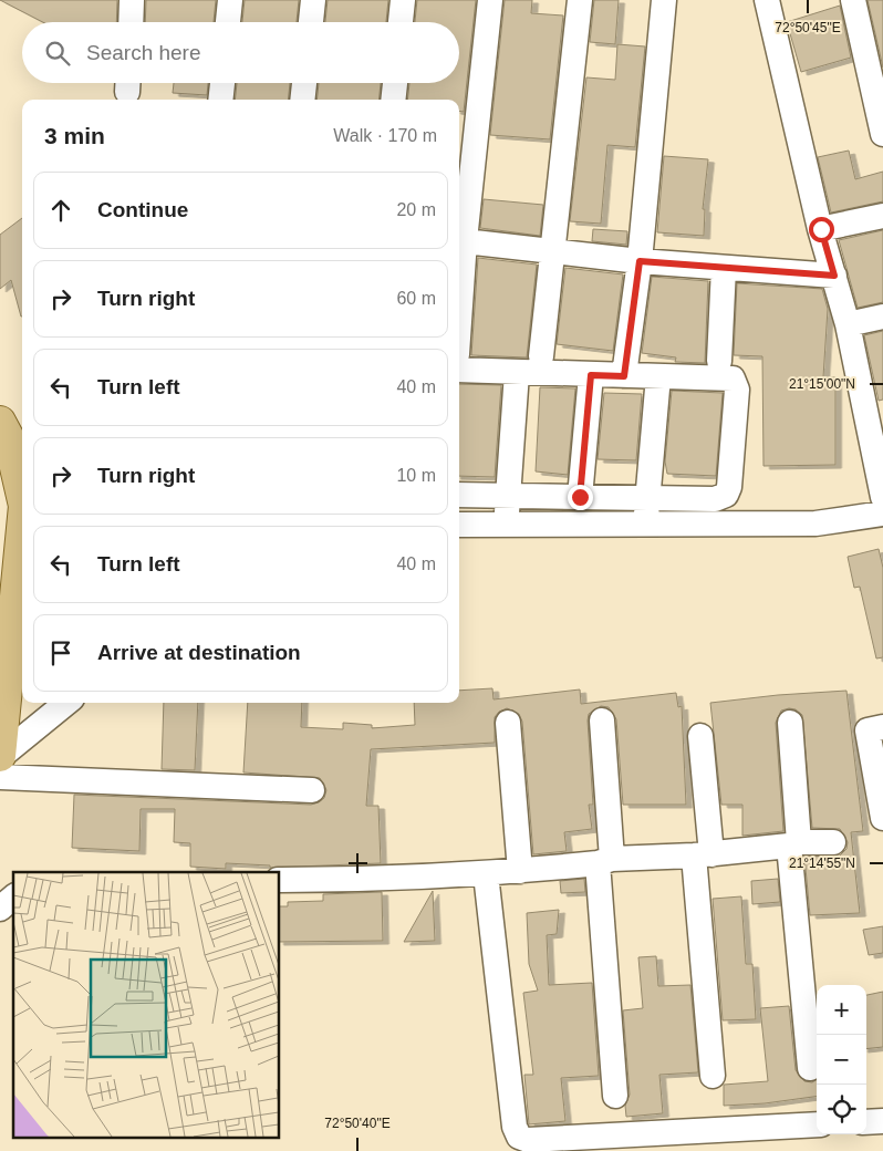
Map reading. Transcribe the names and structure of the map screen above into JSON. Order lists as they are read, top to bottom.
{
  "page": {
    "search": "Search here",
    "heading": ["3 min", "Walk · 170 m"],
    "list": [
      ["Continue", "20 m"],
      ["Turn right", "60 m"],
      ["Turn left", "40 m"],
      ["Turn right", "10 m"],
      ["Turn left", "40 m"],
      "Arrive at destination"
    ],
    "map_buttons": ["+", "−"]
  },
  "coordinates": [
    "72°50'45\"E",
    "21°15'00\"N",
    "21°14'55\"N",
    "72°50'40\"E"
  ]
}
